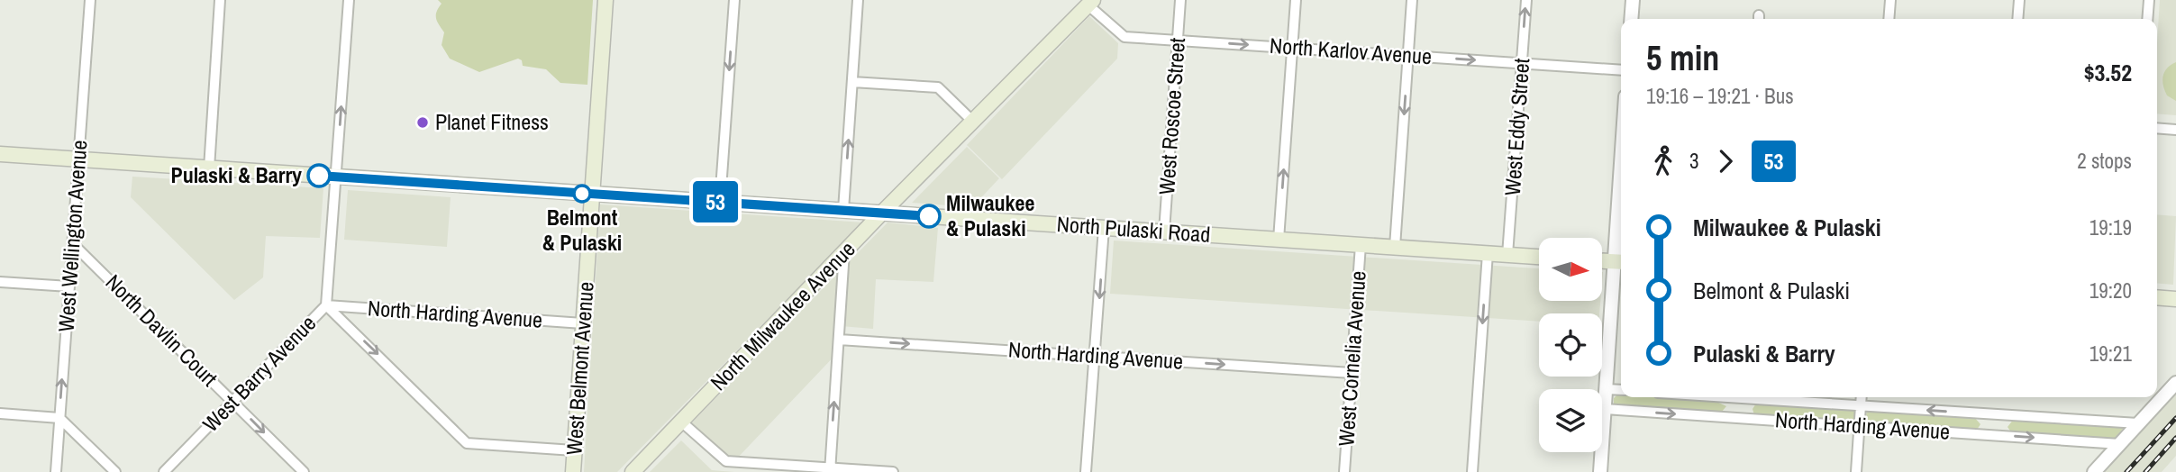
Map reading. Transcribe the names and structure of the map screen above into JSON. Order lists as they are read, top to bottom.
{
  "streets": {
    "main road": ["North Pulaski Road", "North Milwaukee Avenue", "West Belmont Avenue"],
    "street": [
      "North Karlov Avenue",
      "West Roscoe Street",
      "West Eddy Street",
      "West Wellington Avenue",
      "North Harding Avenue",
      "North Davlin Court",
      "West Cornelia Avenue",
      "West Barry Avenue"
    ]
  },
  "crossings": [
    ["North Karlov Avenue", "West Roscoe Street"],
    ["North Karlov Avenue", "West Eddy Street"],
    ["North Karlov Avenue", "North Milwaukee Avenue"],
    ["West Roscoe Street", "North Pulaski Road"],
    ["West Eddy Street", "North Pulaski Road"],
    ["North Pulaski Road", "West Wellington Avenue"],
    ["North Pulaski Road", "North Milwaukee Avenue"],
    ["North Pulaski Road", "West Cornelia Avenue"],
    ["North Pulaski Road", "West Belmont Avenue"],
    ["North Pulaski Road", "West Barry Avenue"],
    ["West Wellington Avenue", "North Davlin Court"],
    ["North Harding Avenue", "West Cornelia Avenue"],
    ["North Harding Avenue", "West Belmont Avenue"],
    ["North Harding Avenue", "West Barry Avenue"],
    ["North Davlin Court", "West Barry Avenue"]
  ],
  "one_way": ["North Karlov Avenue"],
  "places": [
    "Planet Fitness",
    "Pulaski & Barry",
    "Belmont & Pulaski",
    "Milwaukee & Pulaski"
  ],
  "lines": ["bus line 53"],
  "north": "right",
  "page": {
    "on_map": "53",
    "heading": ["5 min", "19:16 – 19:21 · Bus", "$3.52"],
    "legs": ["3", "53", "2 stops"],
    "list": [
      {
        "name": "Milwaukee & Pulaski",
        "value": "19:19"
      },
      {
        "name": "Belmont & Pulaski",
        "value": "19:20"
      },
      {
        "name": "Pulaski & Barry",
        "value": "19:21"
      }
    ]
  }
}
